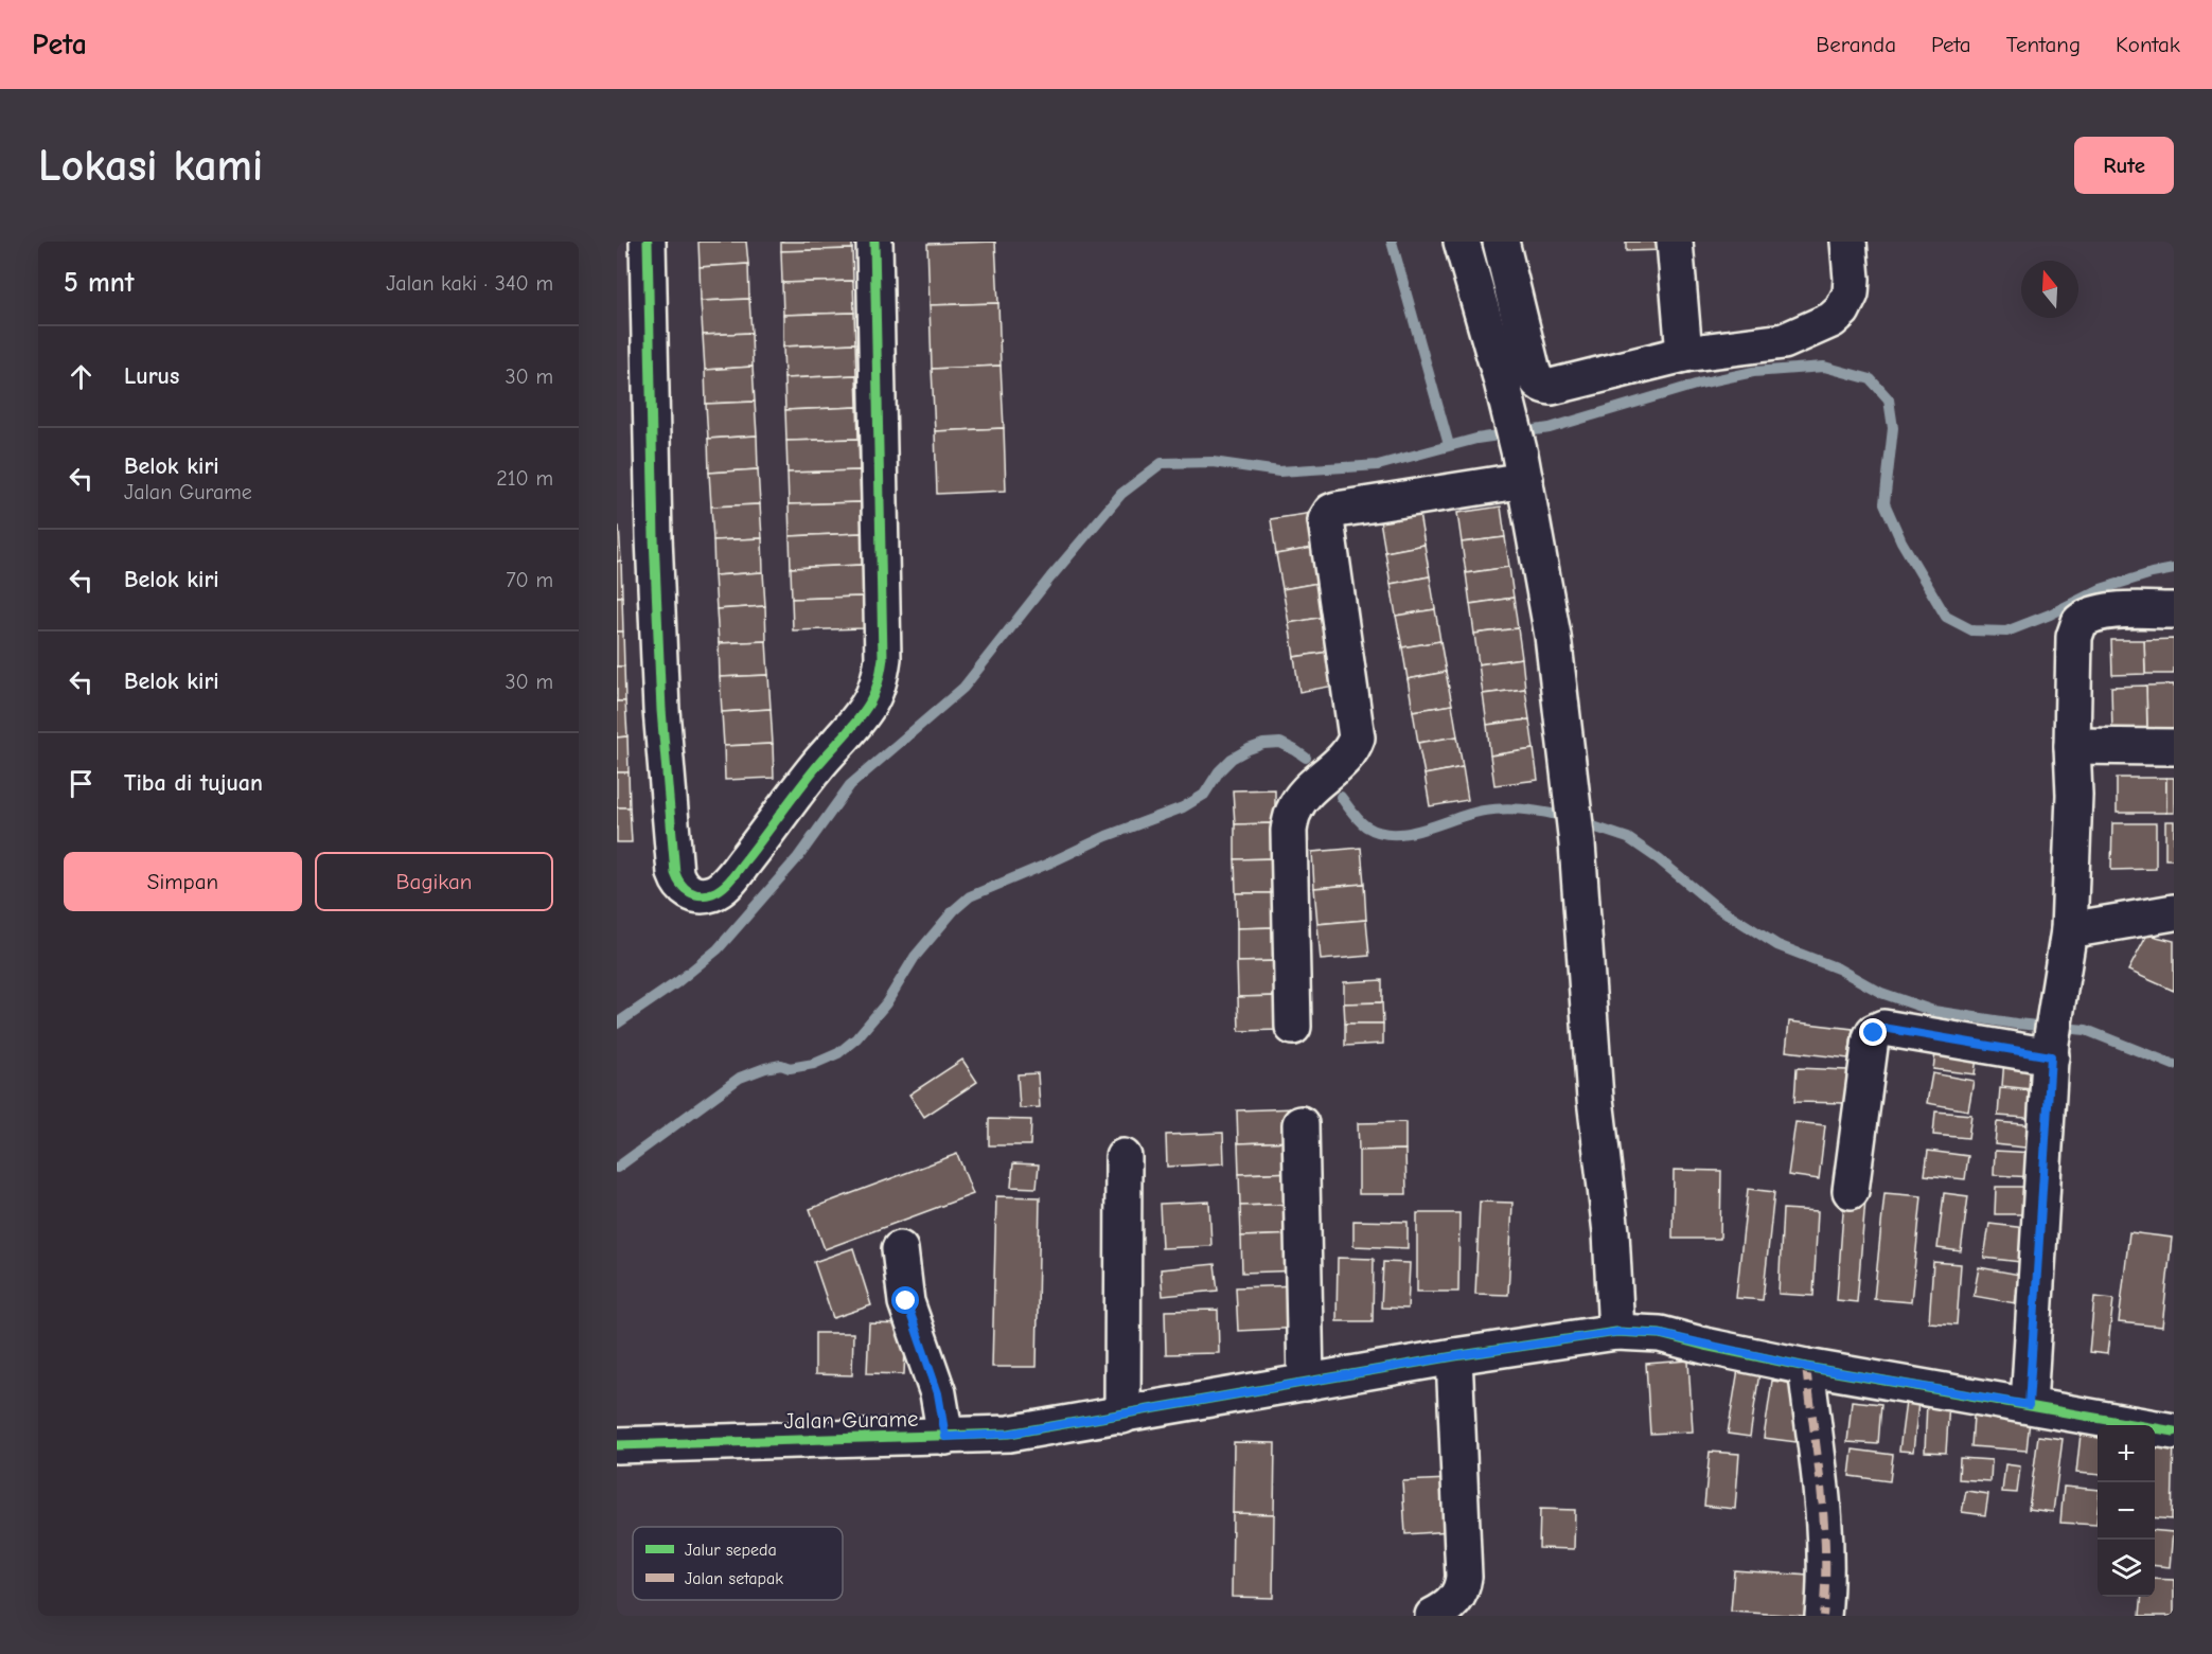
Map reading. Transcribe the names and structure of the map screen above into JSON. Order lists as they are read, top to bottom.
{
  "streets": {
    "street": ["Jalan Gurame"]
  },
  "legend": ["Jalur sepeda", "Jalan setapak"],
  "north": "top",
  "page": {
    "header": "Peta",
    "nav": [
      "Beranda",
      "Peta",
      "Tentang",
      "Kontak"
    ],
    "buttons": [
      "Rute",
      ["Simpan", "Bagikan"]
    ],
    "title": "Lokasi kami",
    "heading": ["5 mnt", "Jalan kaki · 340 m"],
    "list": [
      ["Lurus", "30 m"],
      ["Belok kiri", "Jalan Gurame", "210 m"],
      ["Belok kiri", "70 m"],
      ["Belok kiri", "30 m"],
      "Tiba di tujuan"
    ],
    "map_buttons": ["+", "−"]
  }
}
